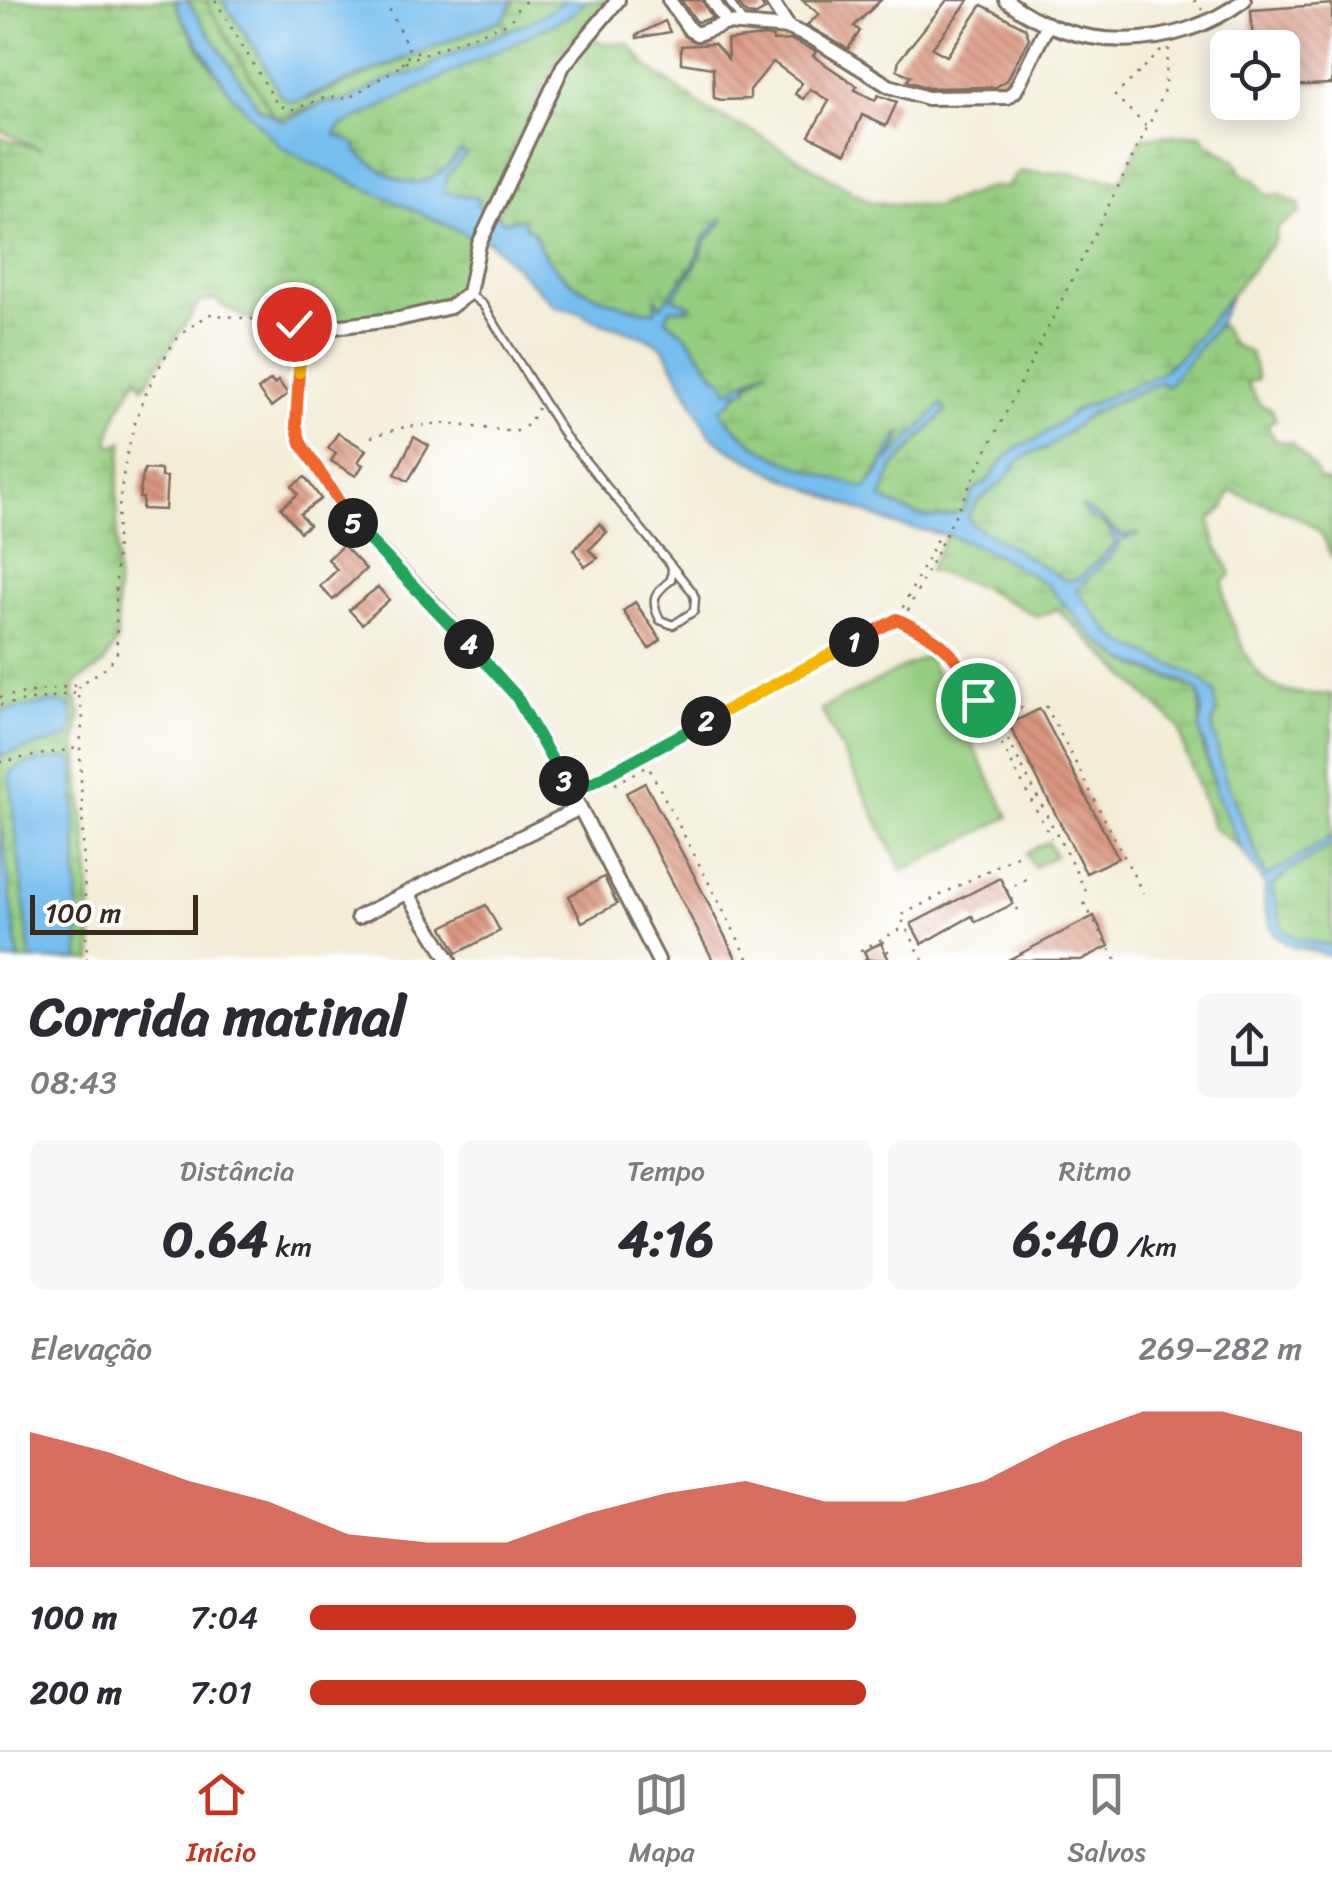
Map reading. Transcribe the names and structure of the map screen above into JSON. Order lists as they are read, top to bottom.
{
  "scale_bar": "100 m",
  "page": {
    "pins": [
      "5",
      "1",
      "4",
      "2",
      "3"
    ],
    "scale": "100 m",
    "heading": ["Corrida matinal", "08:43"],
    "stats": [
      ["Distância", "0.64 km"],
      ["Tempo", "4:16"],
      ["Ritmo", "6:40 /km"]
    ],
    "chart": ["Elevação", "269–282 m"],
    "list": [
      {
        "name": "100 m",
        "note": "7:04"
      },
      {
        "name": "200 m",
        "note": "7:01"
      }
    ],
    "tabs": ["Início", "Mapa", "Salvos"]
  }
}
